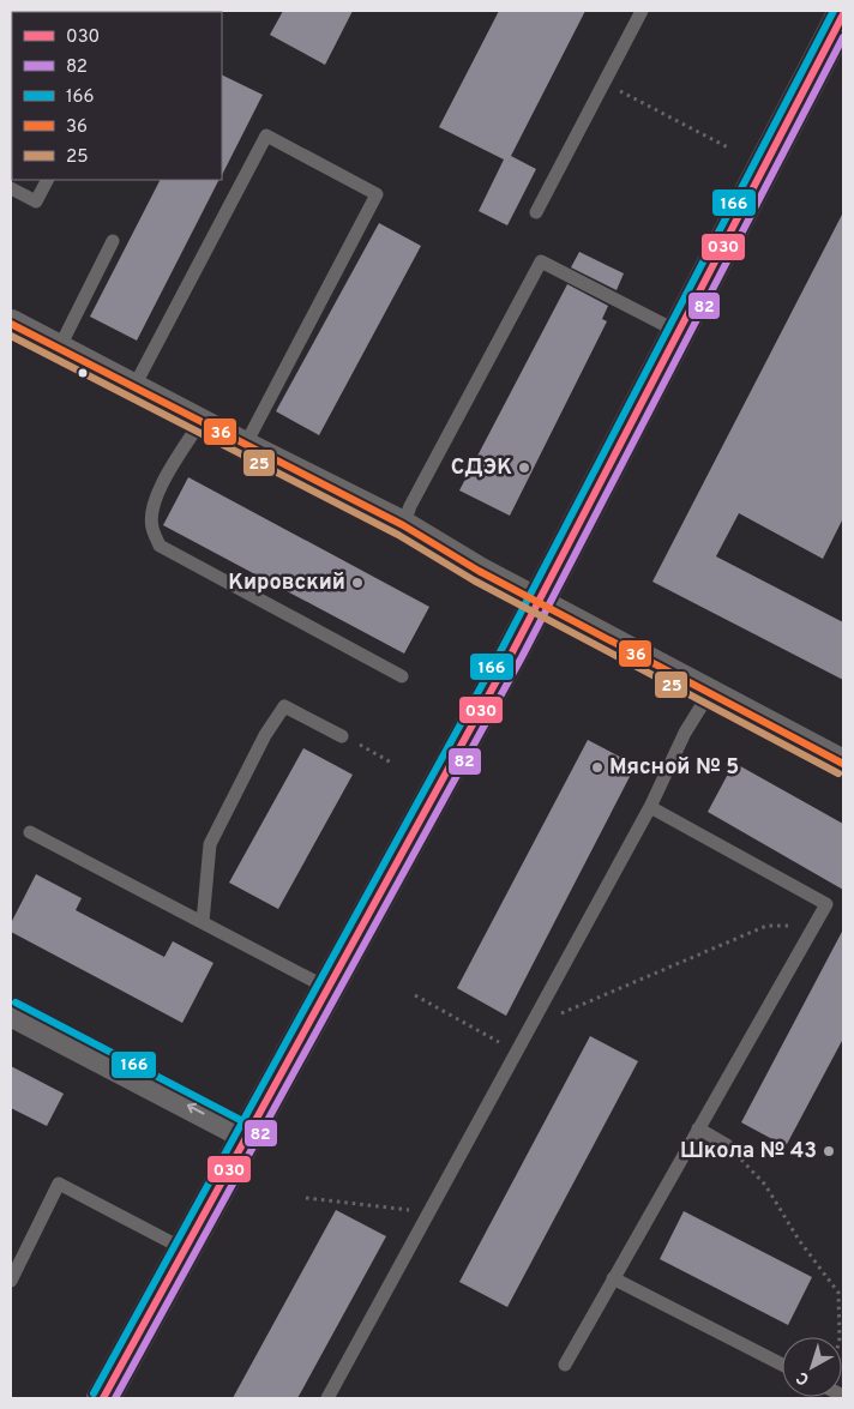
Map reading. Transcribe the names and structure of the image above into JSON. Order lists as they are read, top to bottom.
{
  "places": [
    "СДЭК",
    "Кировский",
    "Мясной № 5",
    "Школа № 43"
  ],
  "lines": [
    "transit line 166",
    "transit line 030",
    "transit line 82",
    "transit line 36",
    "transit line 25"
  ],
  "legend": [
    "030",
    "82",
    "166",
    "36",
    "25"
  ],
  "north": "bottom left"
}
